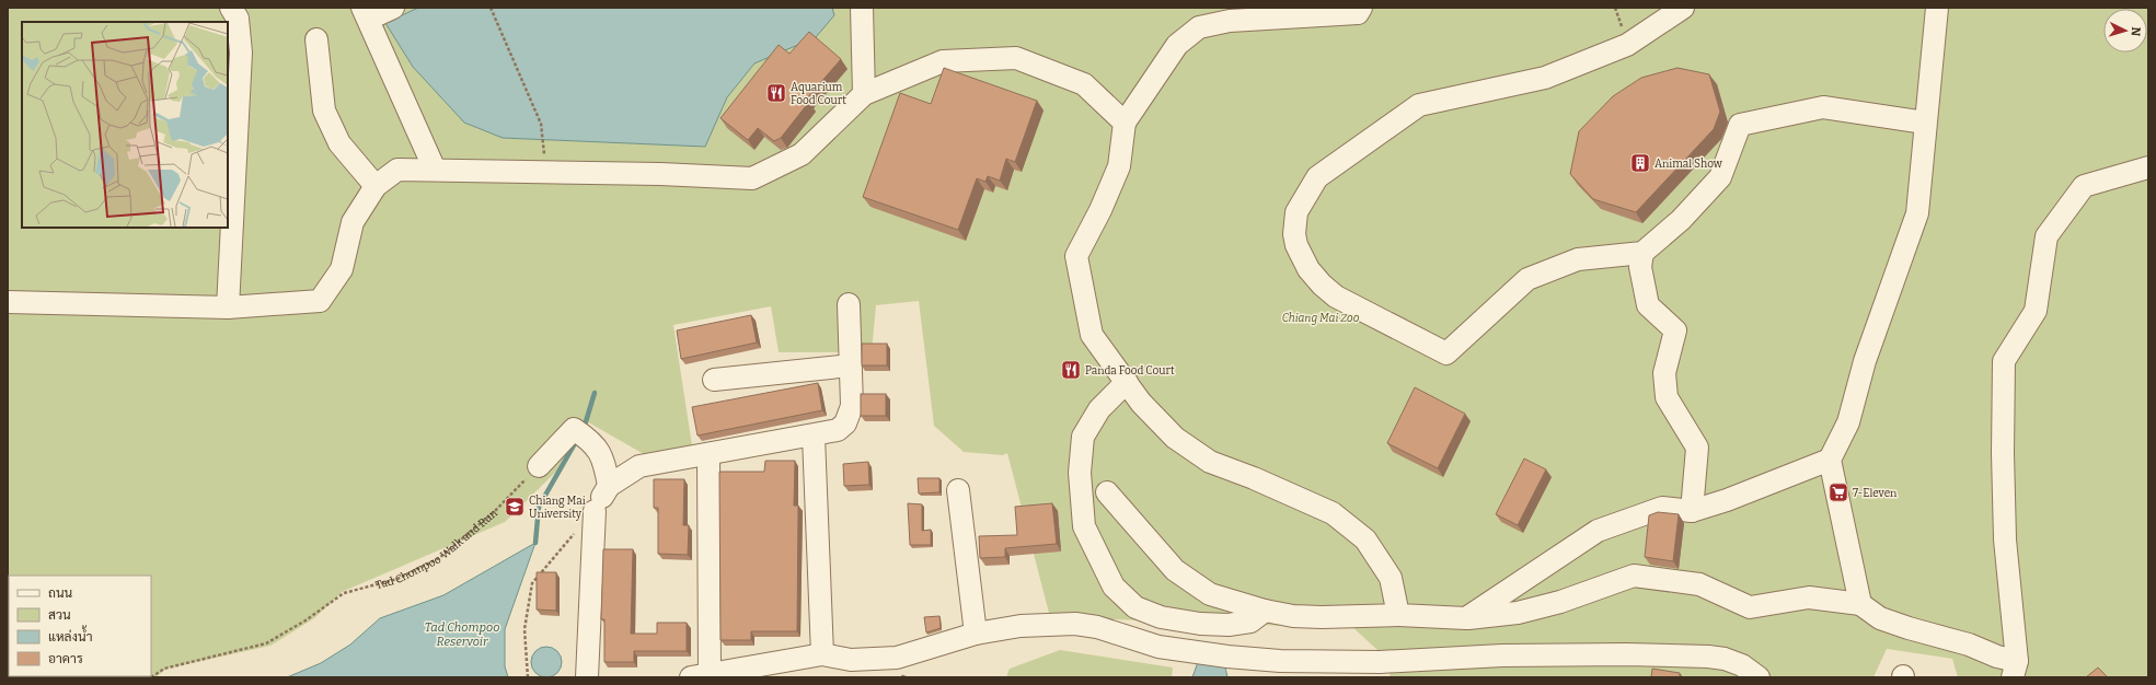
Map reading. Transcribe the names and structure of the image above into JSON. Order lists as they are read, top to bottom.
{
  "streets": {
    "path": ["Tad Chompoo Walk and Run"]
  },
  "water": ["Tad Chompoo Reservoir"],
  "parks": ["Chiang Mai Zoo"],
  "places": {
    "restaurant": ["Aquarium Food Court", "Panda Food Court"],
    "building": ["Animal Show"],
    "supermarket": ["7-Eleven"],
    "school or university": ["Chiang Mai University"]
  },
  "legend": [
    "ถนน",
    "สวน",
    "แหล่งน้ำ",
    "อาคาร"
  ],
  "north": "right"
}
